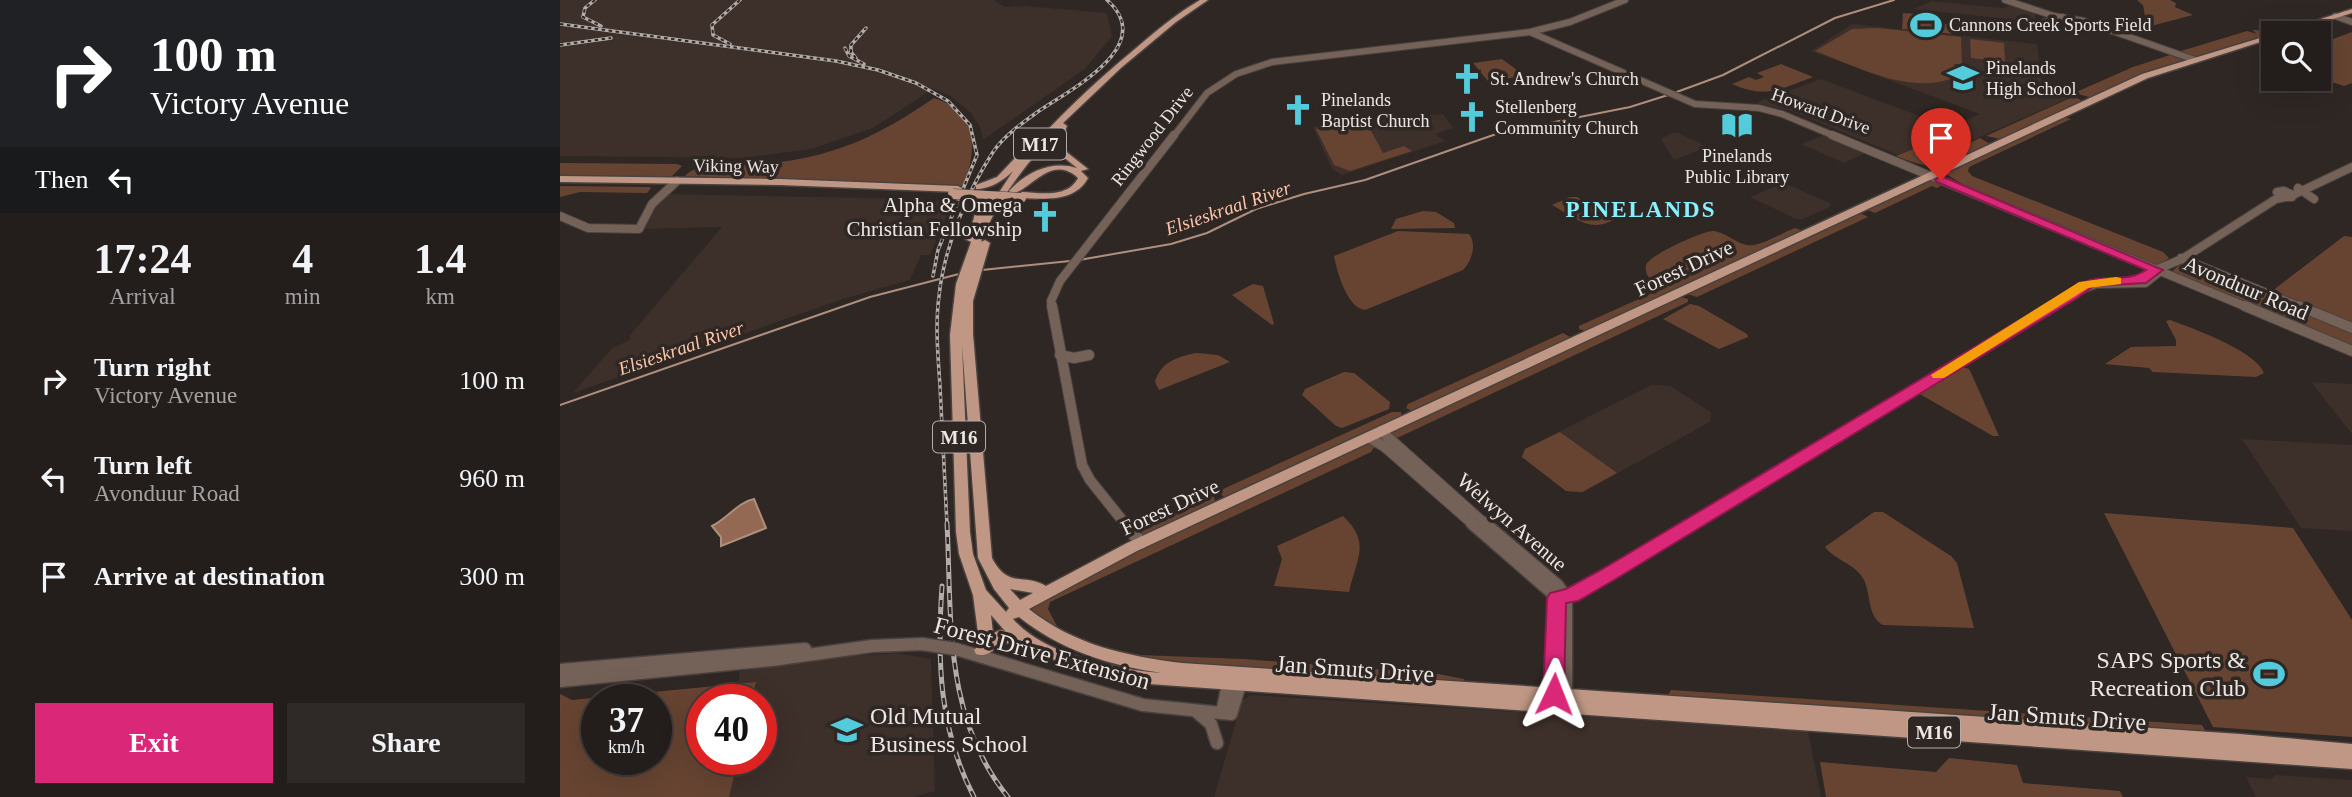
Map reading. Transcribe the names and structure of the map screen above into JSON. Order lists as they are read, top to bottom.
{
  "streets": {
    "main road": [
      "M17",
      "Viking Way",
      "Forest Drive",
      "M16",
      "Jan Smuts Drive"
    ],
    "street": [
      "Howard Drive",
      "Ringwood Drive",
      "Avonduur Road",
      "Welwyn Avenue",
      "Forest Drive Extension"
    ]
  },
  "crossings": [
    ["Howard Drive", "Ringwood Drive"],
    ["Howard Drive", "Forest Drive"],
    ["Howard Drive", "Avonduur Road"],
    ["Ringwood Drive", "Forest Drive"],
    ["Forest Drive", "Avonduur Road"],
    ["Forest Drive", "Welwyn Avenue"],
    ["Forest Drive", "Jan Smuts Drive"],
    ["Welwyn Avenue", "Jan Smuts Drive"],
    ["Forest Drive Extension", "Jan Smuts Drive"]
  ],
  "districts": ["PINELANDS"],
  "water": ["Elsieskraal River"],
  "places": {
    "sports": ["Cannons Creek Sports Field", "SAPS Sports & Recreation Club"],
    "school or university": ["Pinelands High School", "Old Mutual Business School"],
    "church": [
      "St. Andrew's Church",
      "Pinelands Baptist Church",
      "Stellenberg Community Church",
      "Alpha & Omega Christian Fellowship"
    ],
    "library": ["Pinelands Public Library"]
  },
  "page": {
    "turn": ["100 m", "Victory Avenue"],
    "then": "Then",
    "eta": [
      "17:24",
      "Arrival",
      "4",
      "min",
      "1.4",
      "km"
    ],
    "list": [
      {
        "name": "Turn right",
        "note": "Victory Avenue",
        "value": "100 m"
      },
      {
        "name": "Turn left",
        "note": "Avonduur Road",
        "value": "960 m"
      },
      {
        "name": "Arrive at destination",
        "value": "300 m"
      }
    ],
    "speed": "37 km/h",
    "limit": "40",
    "buttons": ["Exit", "Share"]
  }
}
